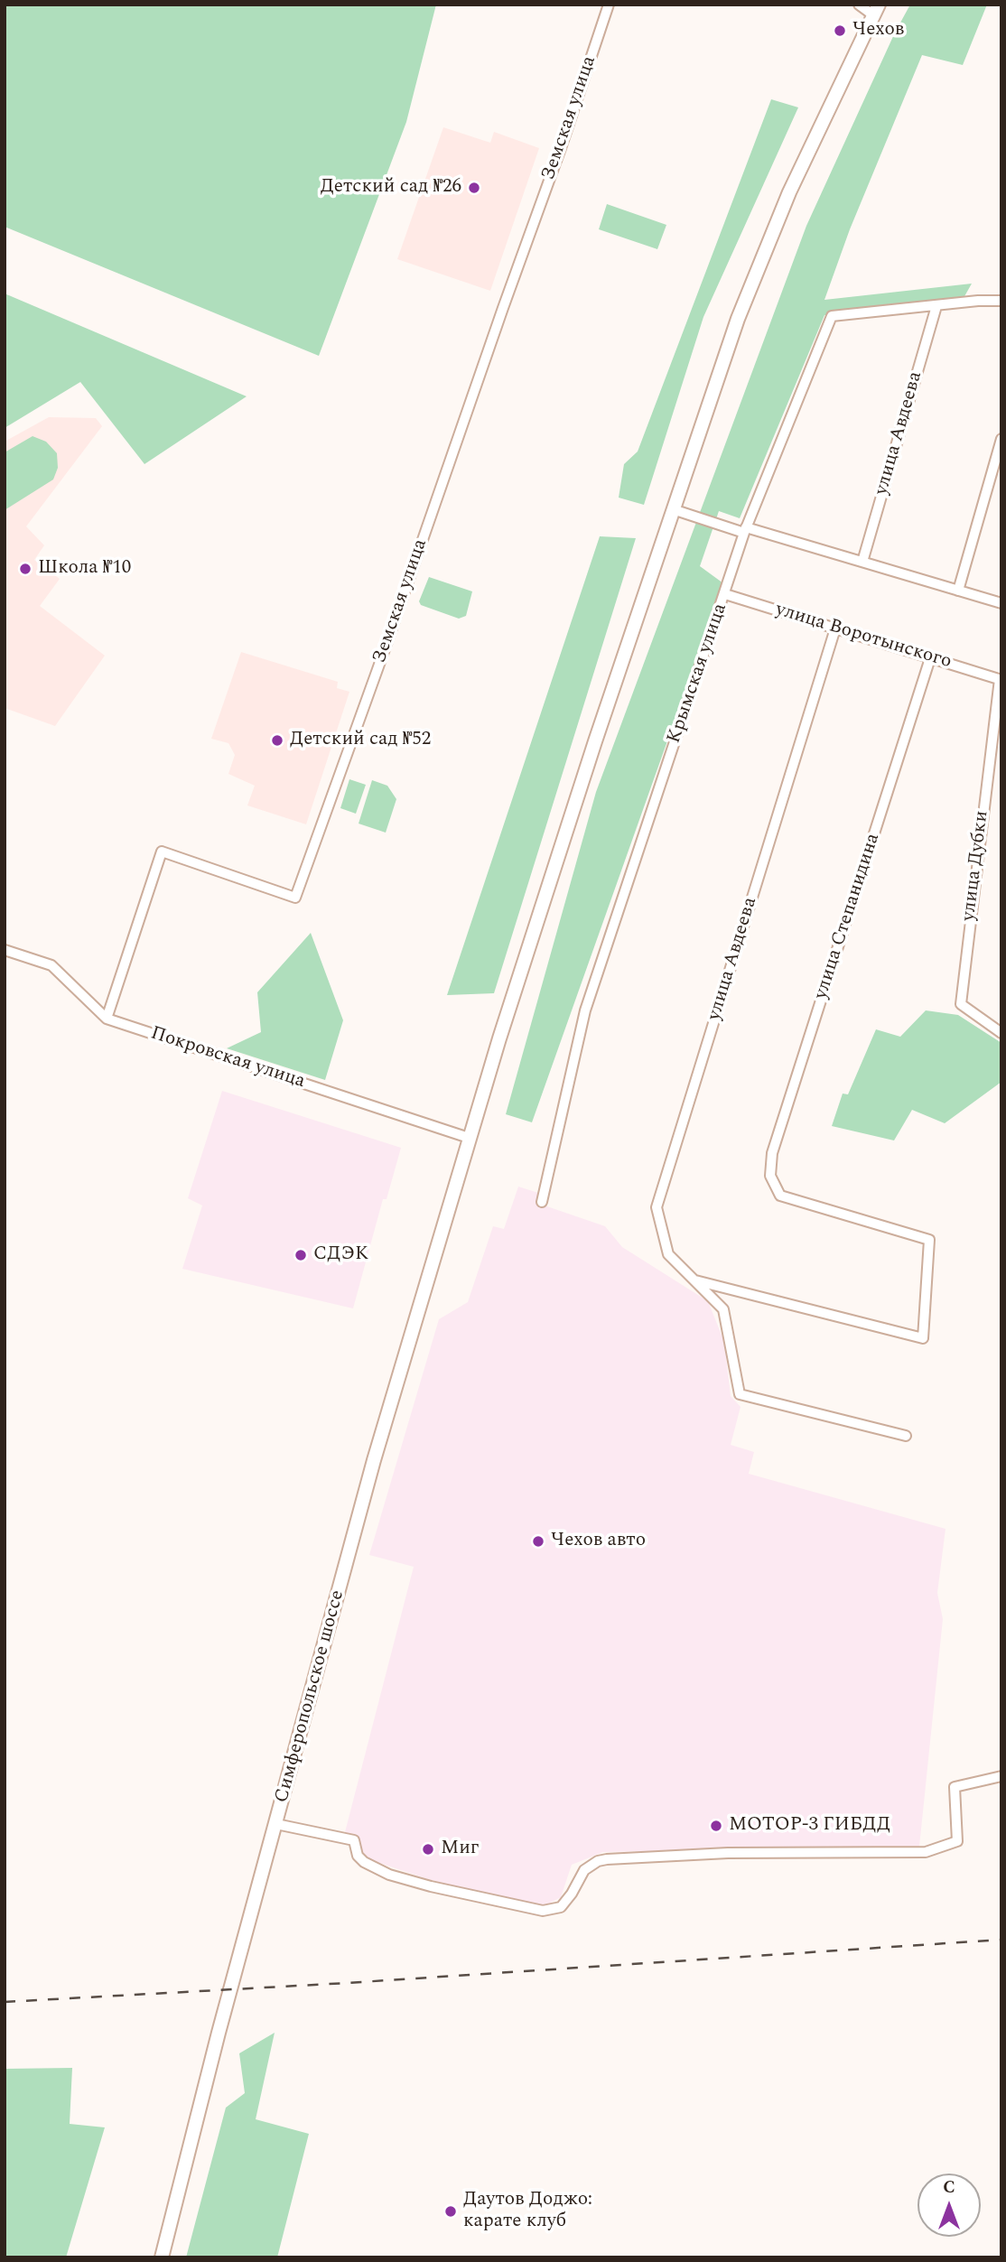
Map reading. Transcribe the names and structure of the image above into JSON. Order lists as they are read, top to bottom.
{
  "streets": {
    "main road": ["Симферопольское шоссе"],
    "street": [
      "Земская улица",
      "улица Авдеева",
      "улица Воротынского",
      "Крымская улица",
      "улица Дубки",
      "улица Степанидина",
      "Покровская улица"
    ]
  },
  "crossings": [
    ["Земская улица", "Покровская улица"],
    ["улица Авдеева", "улица Воротынского"],
    ["улица Авдеева", "Крымская улица"],
    ["улица Авдеева", "улица Степанидина"],
    ["улица Воротынского", "Крымская улица"],
    ["улица Воротынского", "улица Дубки"],
    ["улица Воротынского", "улица Степанидина"],
    ["Покровская улица", "Симферопольское шоссе"]
  ],
  "places": [
    "Чехов",
    "Детский сад №26",
    "Школа №10",
    "Детский сад №52",
    "СДЭК",
    "Чехов авто",
    "МОТОР-3 ГИБДД",
    "Миг",
    "Даутов Доджо: карате клуб"
  ],
  "north": "top"
}
